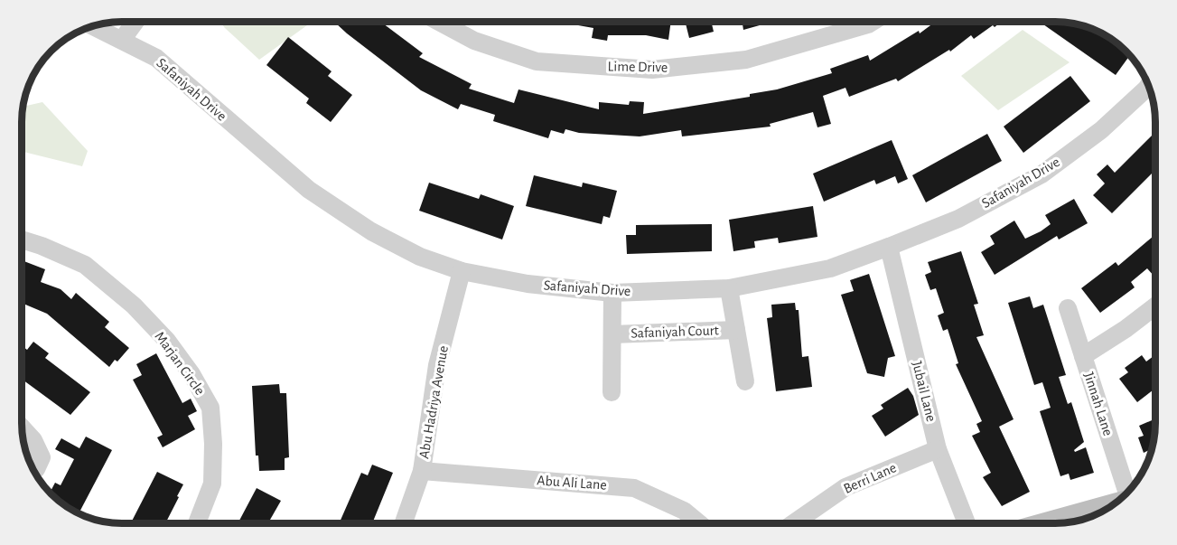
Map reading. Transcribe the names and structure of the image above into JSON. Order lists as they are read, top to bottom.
{
  "streets": {
    "street": [
      "Lime Drive",
      "Safaniyah Drive",
      "Safaniyah Court",
      "Marjan Circle",
      "Jubail Lane",
      "Abu Hadriya Avenue",
      "Jinnah Lane",
      "Berri Lane",
      "Abu Ali Lane"
    ]
  },
  "crossings": [
    ["Safaniyah Drive", "Safaniyah Court"],
    ["Safaniyah Drive", "Jubail Lane"],
    ["Safaniyah Drive", "Abu Hadriya Avenue"],
    ["Jubail Lane", "Berri Lane"],
    ["Abu Hadriya Avenue", "Abu Ali Lane"]
  ]
}
